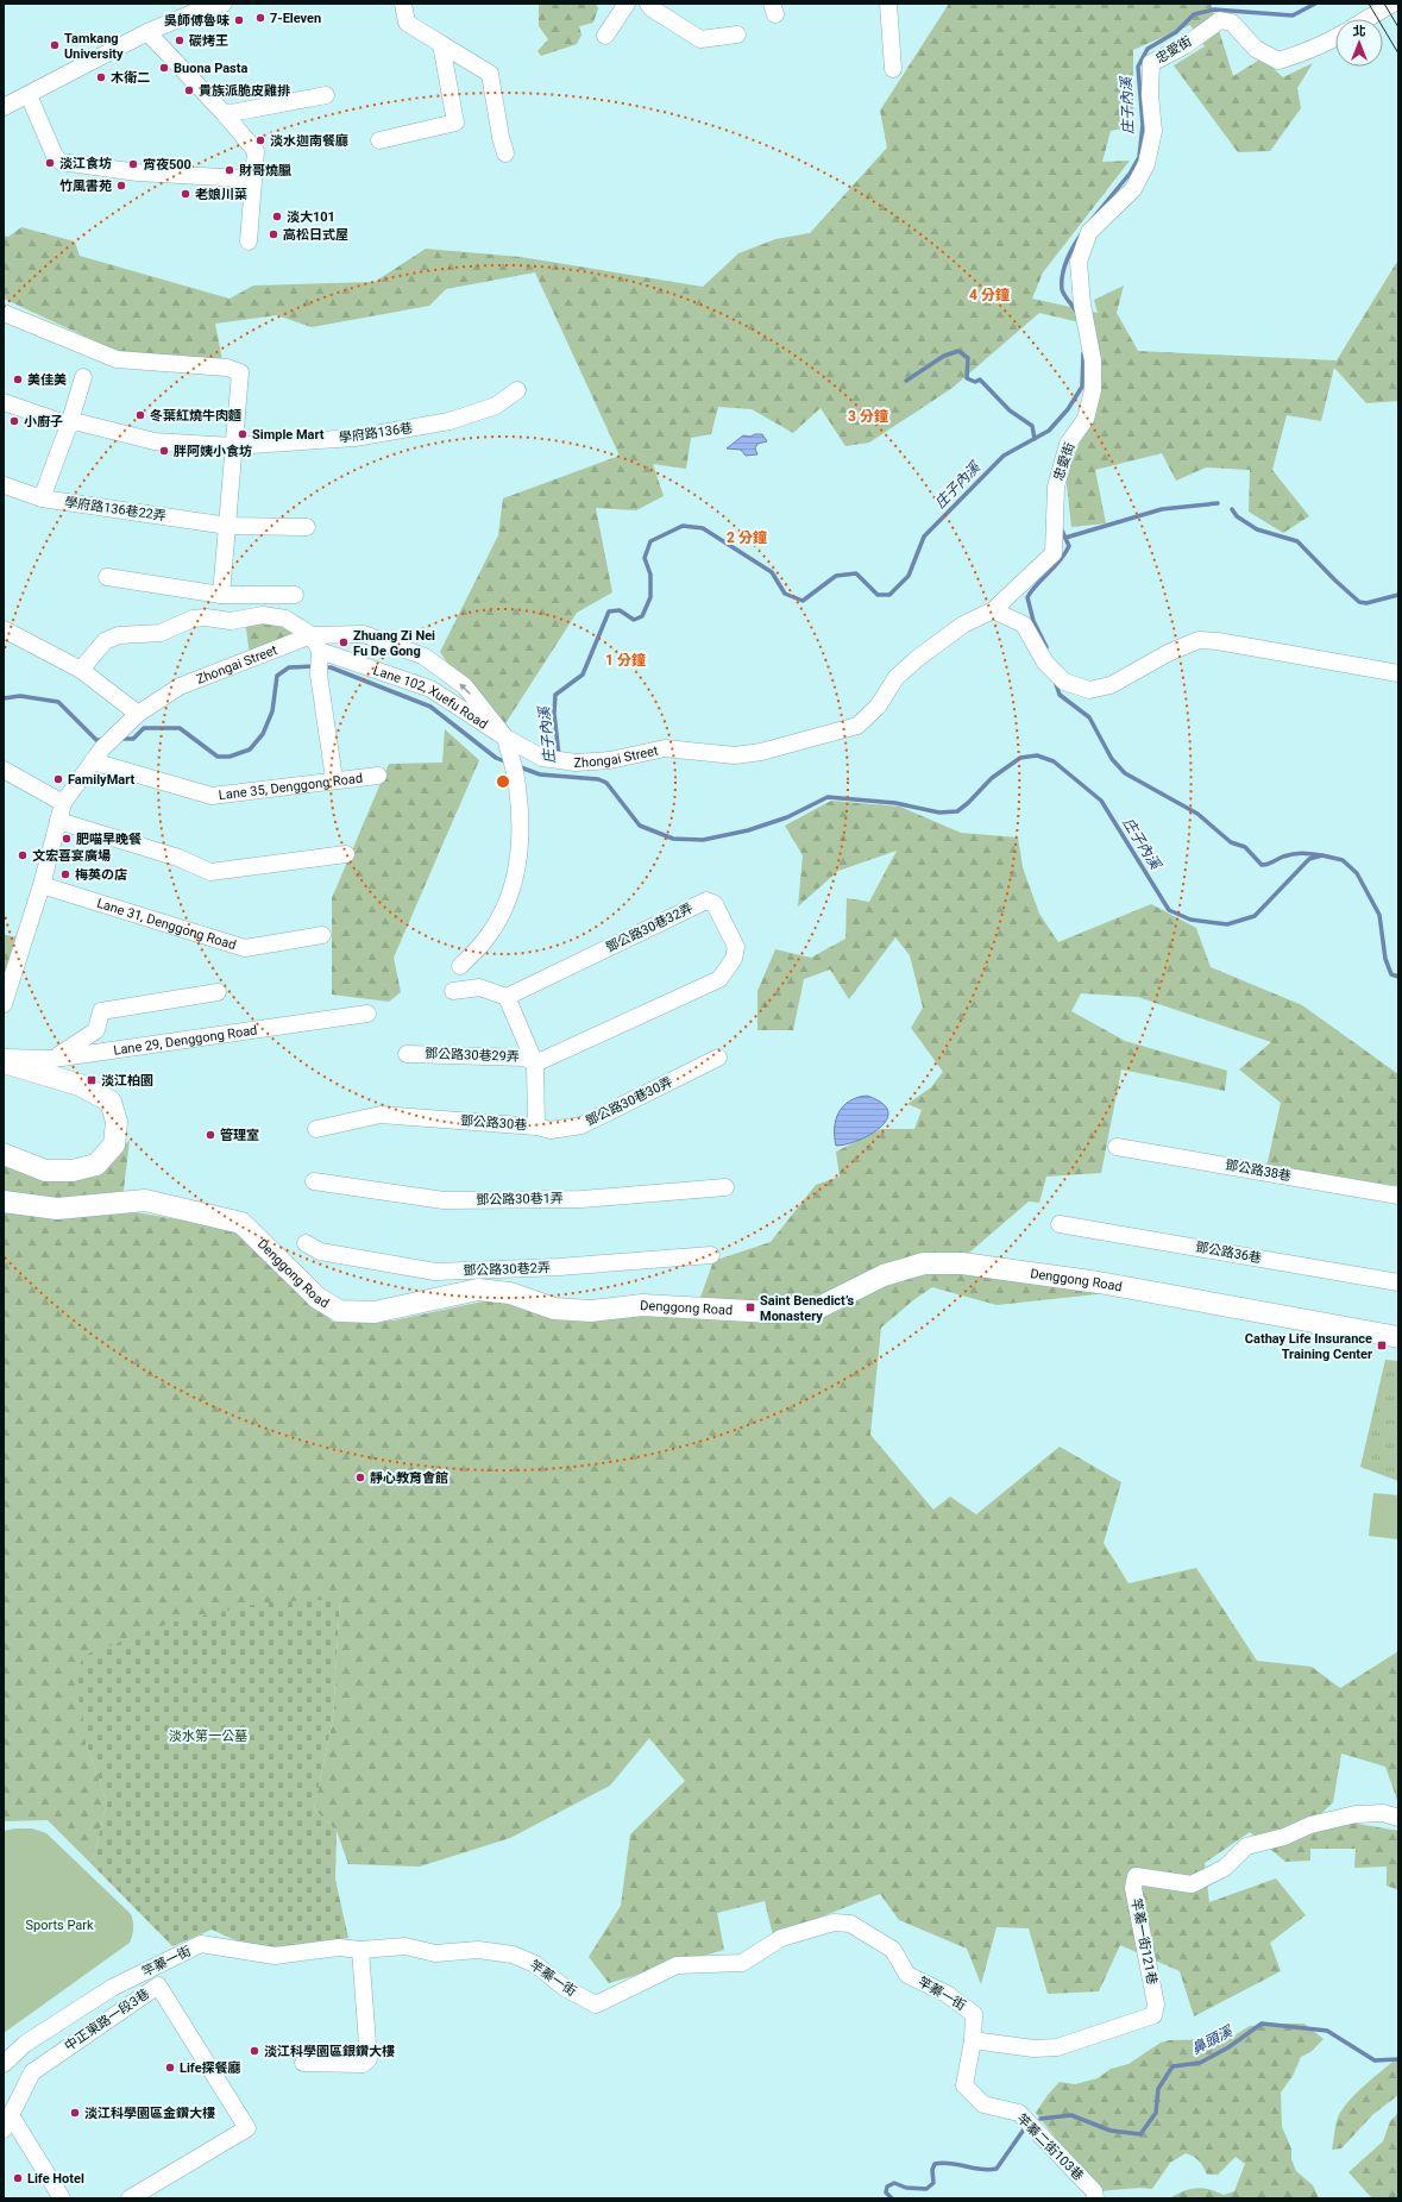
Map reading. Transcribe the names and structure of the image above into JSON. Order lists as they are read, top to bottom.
{
  "streets": {
    "street": [
      "忠愛街",
      "學府路136巷",
      "學府路136巷22弄",
      "Zhongai Street",
      "Lane 102, Xuefu Road",
      "Lane 35, Denggong Road",
      "Lane 31, Denggong Road",
      "鄧公路30巷32弄",
      "Lane 29, Denggong Road",
      "鄧公路30巷29弄",
      "鄧公路30巷30弄",
      "鄧公路30巷",
      "鄧公路38巷",
      "鄧公路30巷1弄",
      "鄧公路36巷",
      "鄧公路30巷2弄",
      "Denggong Road",
      "竿蓁一街121巷",
      "竿蓁一街",
      "中正東路一段3巷",
      "竿蓁二街103巷"
    ]
  },
  "crossings": [
    ["忠愛街", "Zhongai Street"],
    ["Zhongai Street", "Lane 102, Xuefu Road"],
    ["Zhongai Street", "Lane 35, Denggong Road"],
    ["鄧公路30巷32弄", "鄧公路30巷29弄"],
    ["鄧公路30巷32弄", "鄧公路30巷"],
    ["鄧公路30巷29弄", "鄧公路30巷"],
    ["鄧公路30巷30弄", "鄧公路30巷"],
    ["竿蓁一街121巷", "竿蓁一街"],
    ["竿蓁一街121巷", "竿蓁二街103巷"],
    ["竿蓁一街", "竿蓁二街103巷"]
  ],
  "water": ["庄子內溪", "鼻頭溪"],
  "parks": ["淡水第一公墓", "Sports Park"],
  "places": {
    "other": [
      "7-Eleven",
      "吳師傅魯味",
      "碳烤王",
      "Tamkang University",
      "Buona Pasta",
      "木衛二",
      "貴族派脆皮雞排",
      "淡水迦南餐廳",
      "淡江食坊",
      "宵夜500",
      "財哥燒臘",
      "竹風書苑",
      "老娘川菜",
      "淡大101",
      "高松日式屋",
      "美佳美",
      "冬葉紅燒牛肉麵",
      "小廚子",
      "Simple Mart",
      "胖阿姨小食坊",
      "Zhuang Zi Nei Fu De Gong",
      "FamilyMart",
      "肥喵早晚餐",
      "文宏喜宴廣場",
      "梅英の店",
      "管理室",
      "靜心教育會館",
      "淡江科學園區銀鑽大樓",
      "Life探餐廳",
      "淡江科學園區金鑽大樓",
      "Life Hotel"
    ],
    "transit": ["淡江柏園", "Saint Benedict’s Monastery", "Cathay Life Insurance Training Center"]
  },
  "north": "top",
  "rings": [
    "4 分鐘",
    "3 分鐘",
    "2 分鐘",
    "1 分鐘"
  ]
}
